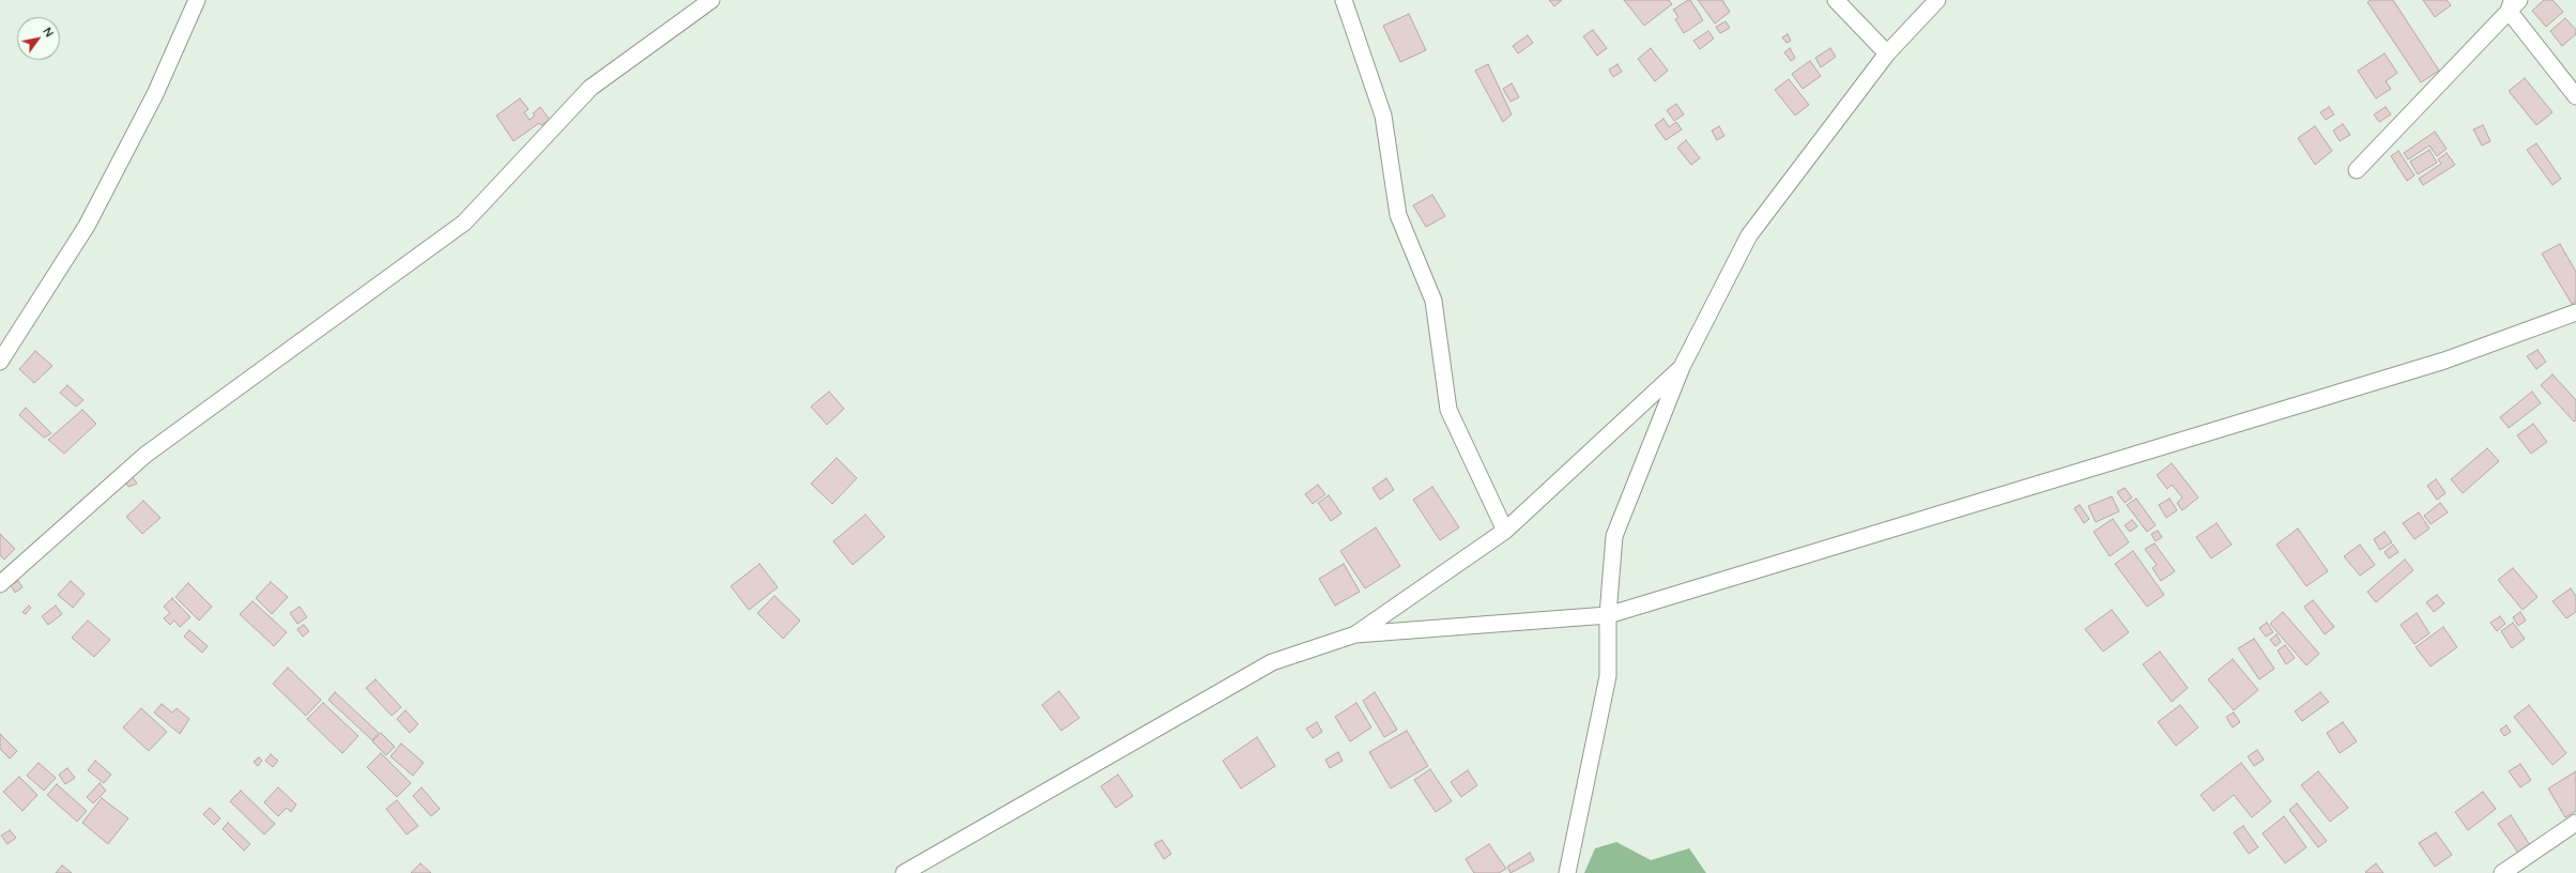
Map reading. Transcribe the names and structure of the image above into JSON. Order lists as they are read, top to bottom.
{
  "north": "top right"
}
